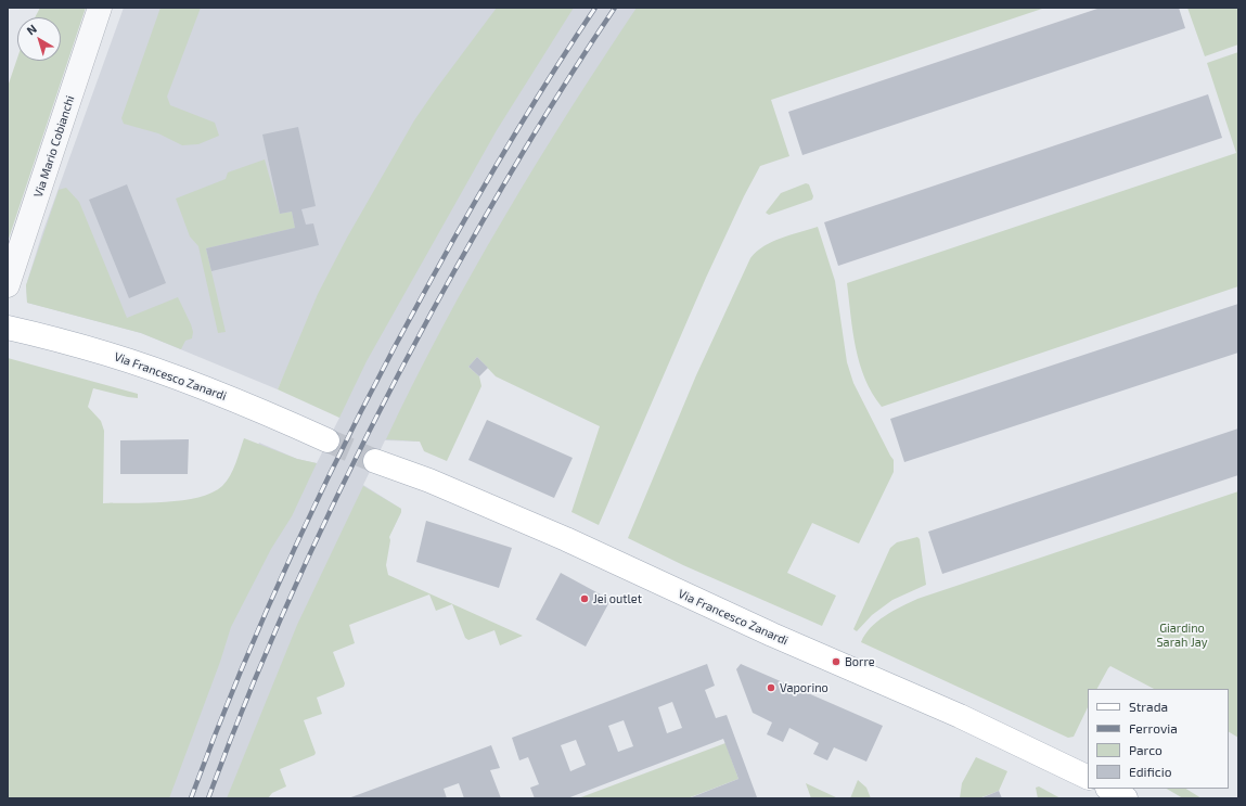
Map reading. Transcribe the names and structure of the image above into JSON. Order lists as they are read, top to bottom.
{
  "streets": {
    "main road": ["Via Francesco Zanardi"],
    "street": ["Via Mario Cobianchi"]
  },
  "parks": ["Giardino Sarah Jay"],
  "places": ["Jei outlet", "Borre", "Vaporino"],
  "legend": [
    "Strada",
    "Ferrovia",
    "Parco",
    "Edificio"
  ],
  "north": "top left"
}
